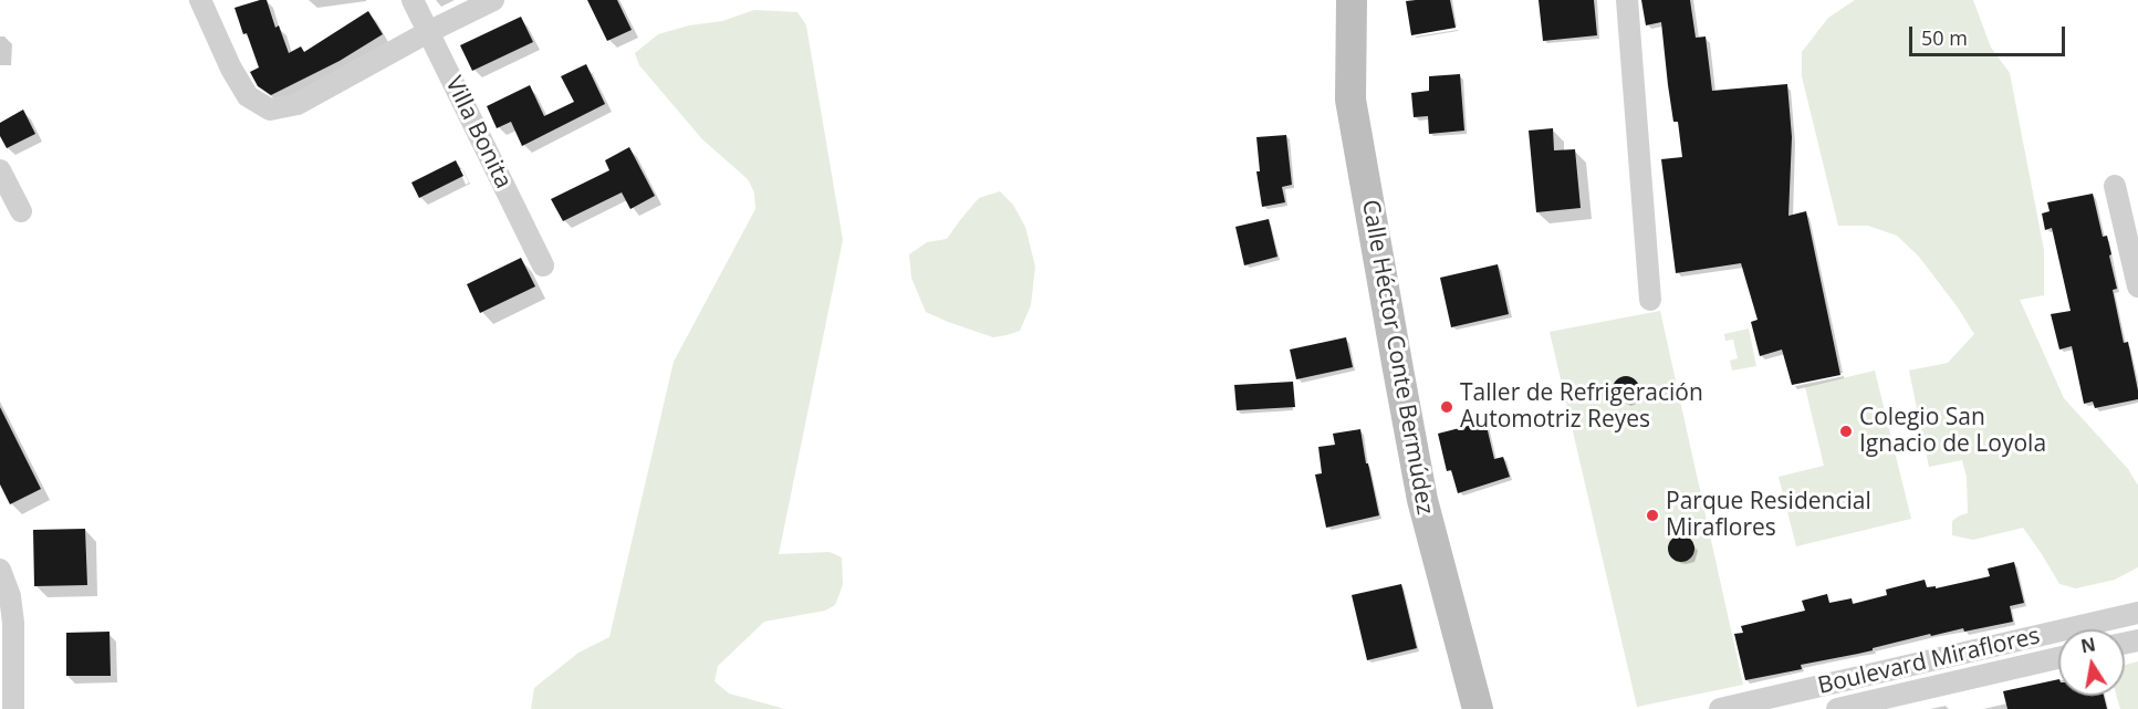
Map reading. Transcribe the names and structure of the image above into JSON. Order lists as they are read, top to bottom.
{
  "streets": {
    "street": ["Villa Bonita", "Calle Héctor Conte Bermúdez", "Boulevard Miraflores"]
  },
  "places": ["Taller de Refrigeración Automotriz Reyes", "Colegio San Ignacio de Loyola", "Parque Residencial Miraflores"],
  "scale_bar": "50 m",
  "north": "top"
}
